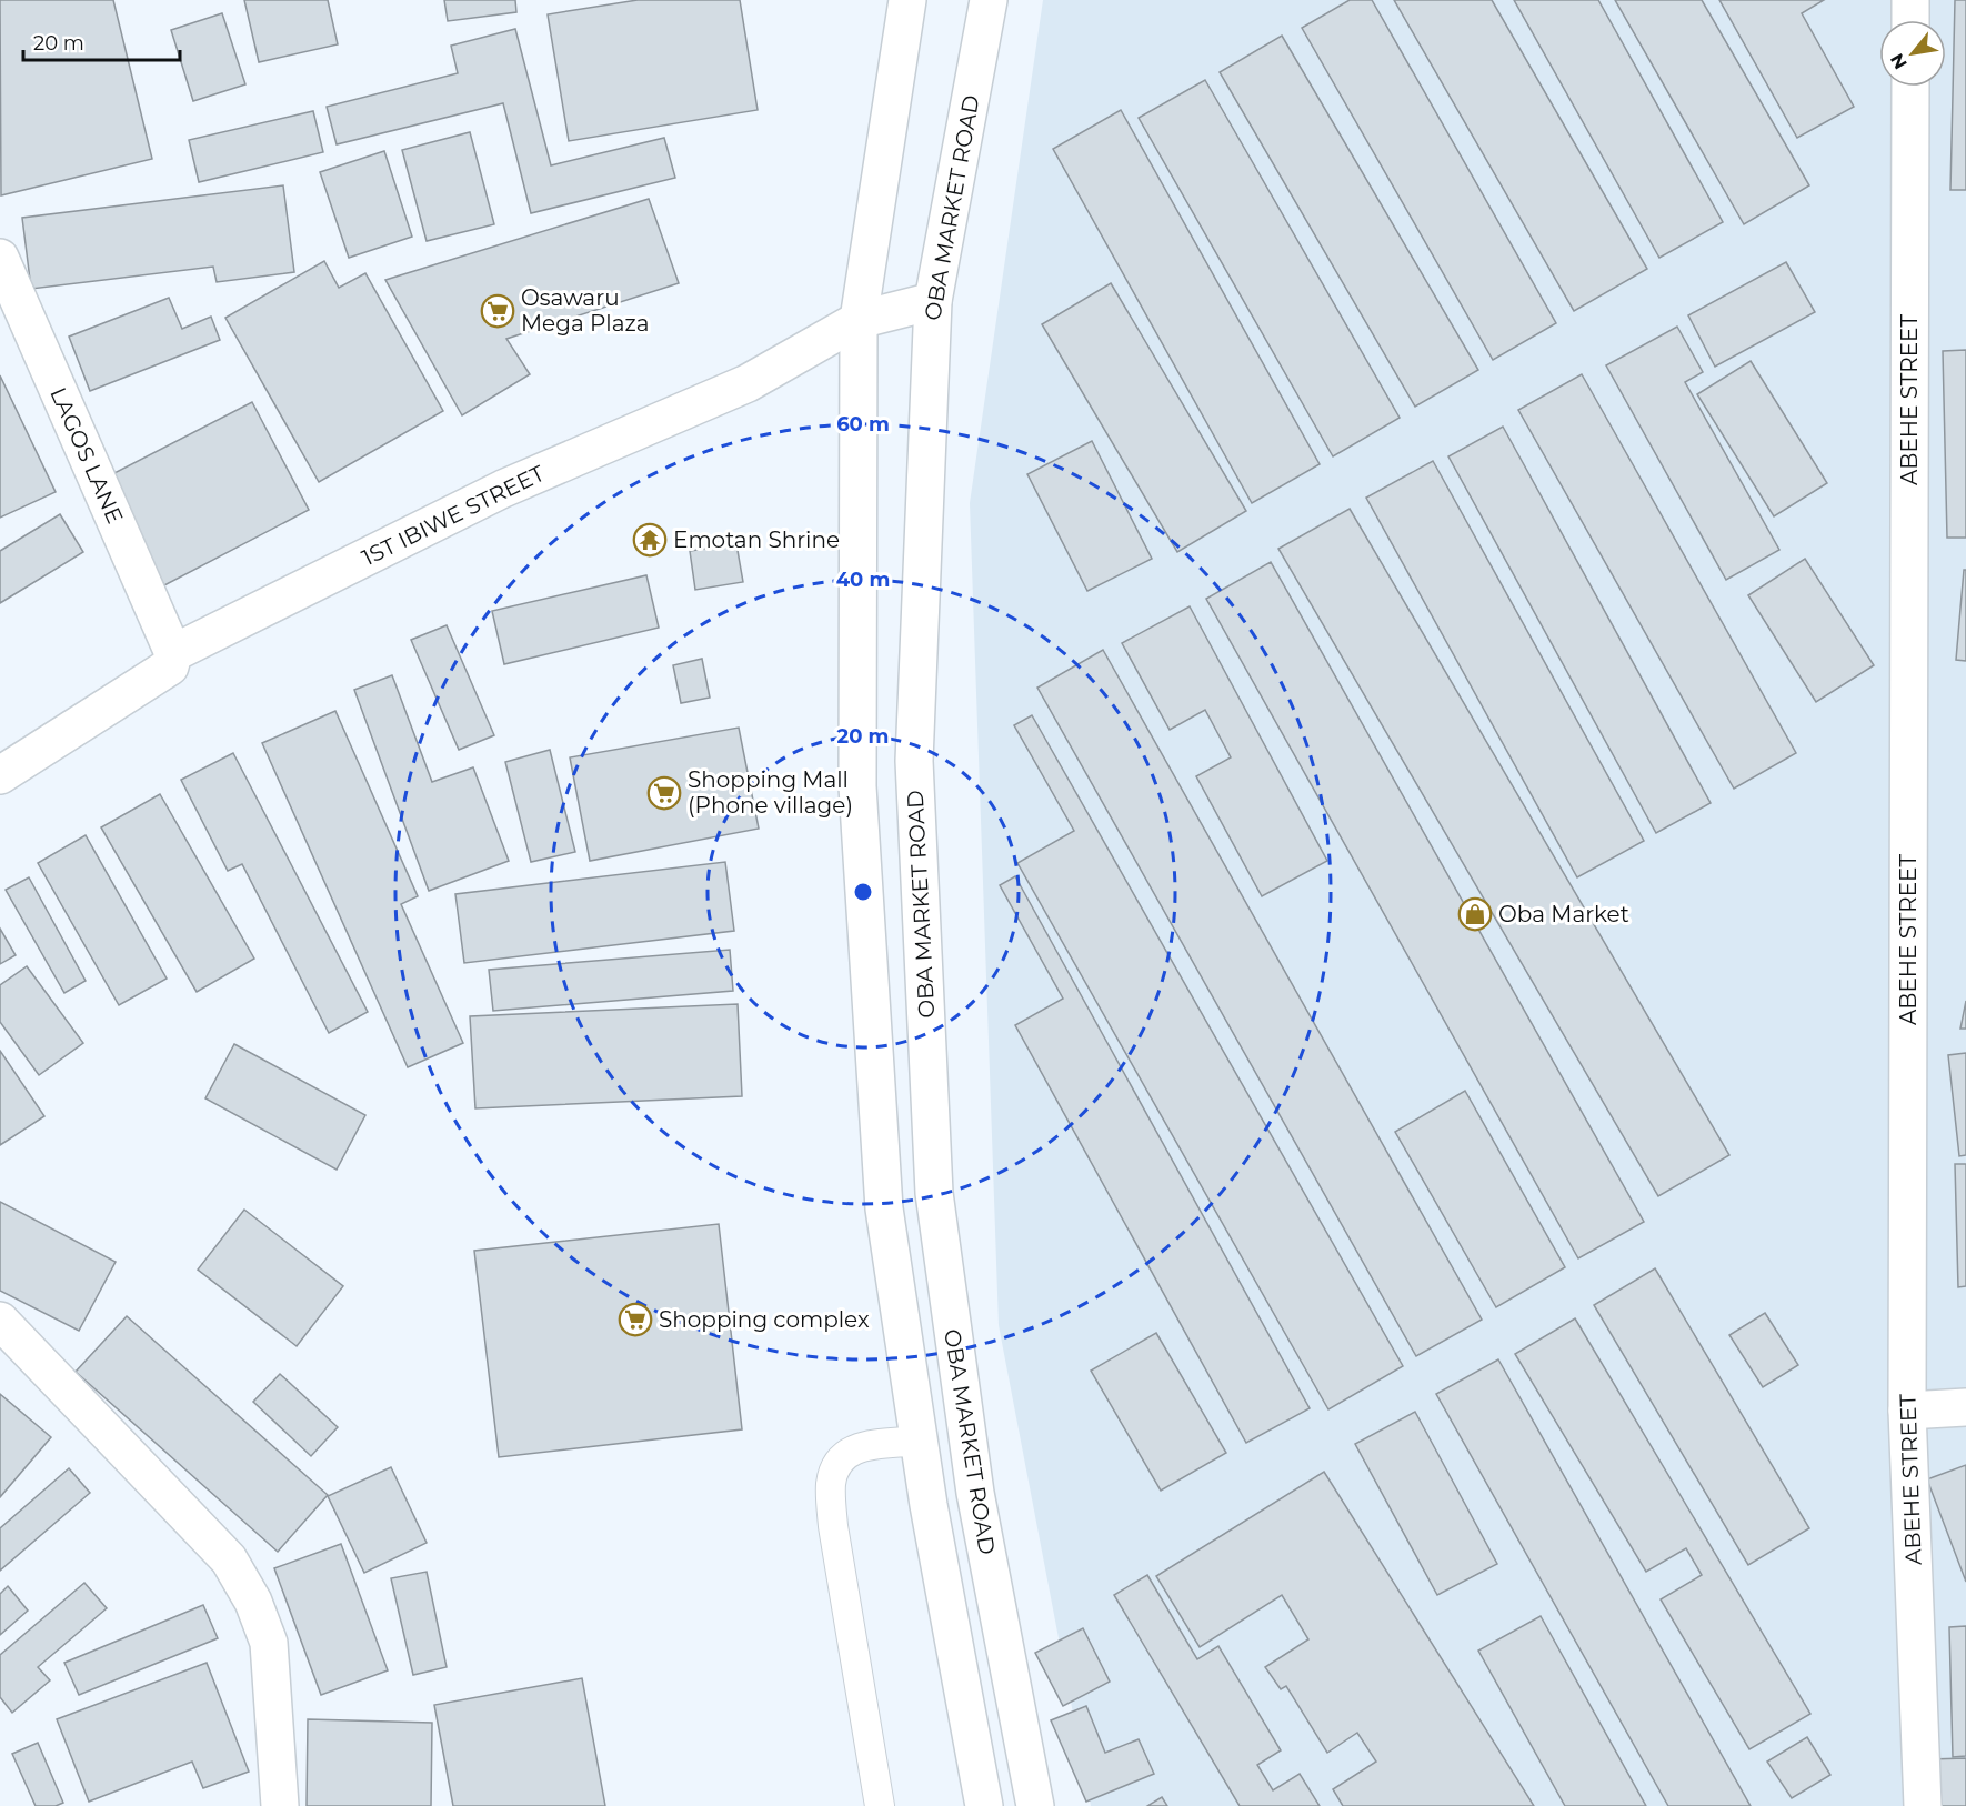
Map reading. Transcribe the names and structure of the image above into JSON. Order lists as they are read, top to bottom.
{
  "streets": {
    "street": [
      "OBA MARKET ROAD",
      "ABEHE STREET",
      "LAGOS LANE",
      "1ST IBIWE STREET"
    ]
  },
  "crossings": [
    ["OBA MARKET ROAD", "1ST IBIWE STREET"],
    ["LAGOS LANE", "1ST IBIWE STREET"]
  ],
  "places": {
    "supermarket": ["Osawaru Mega Plaza", "Shopping Mall (Phone village)", "Shopping complex"],
    "temple": ["Emotan Shrine"],
    "shop": ["Oba Market"]
  },
  "scale_bar": "20 m",
  "north": "bottom left",
  "rings": ["60 m", "40 m", "20 m"]
}
